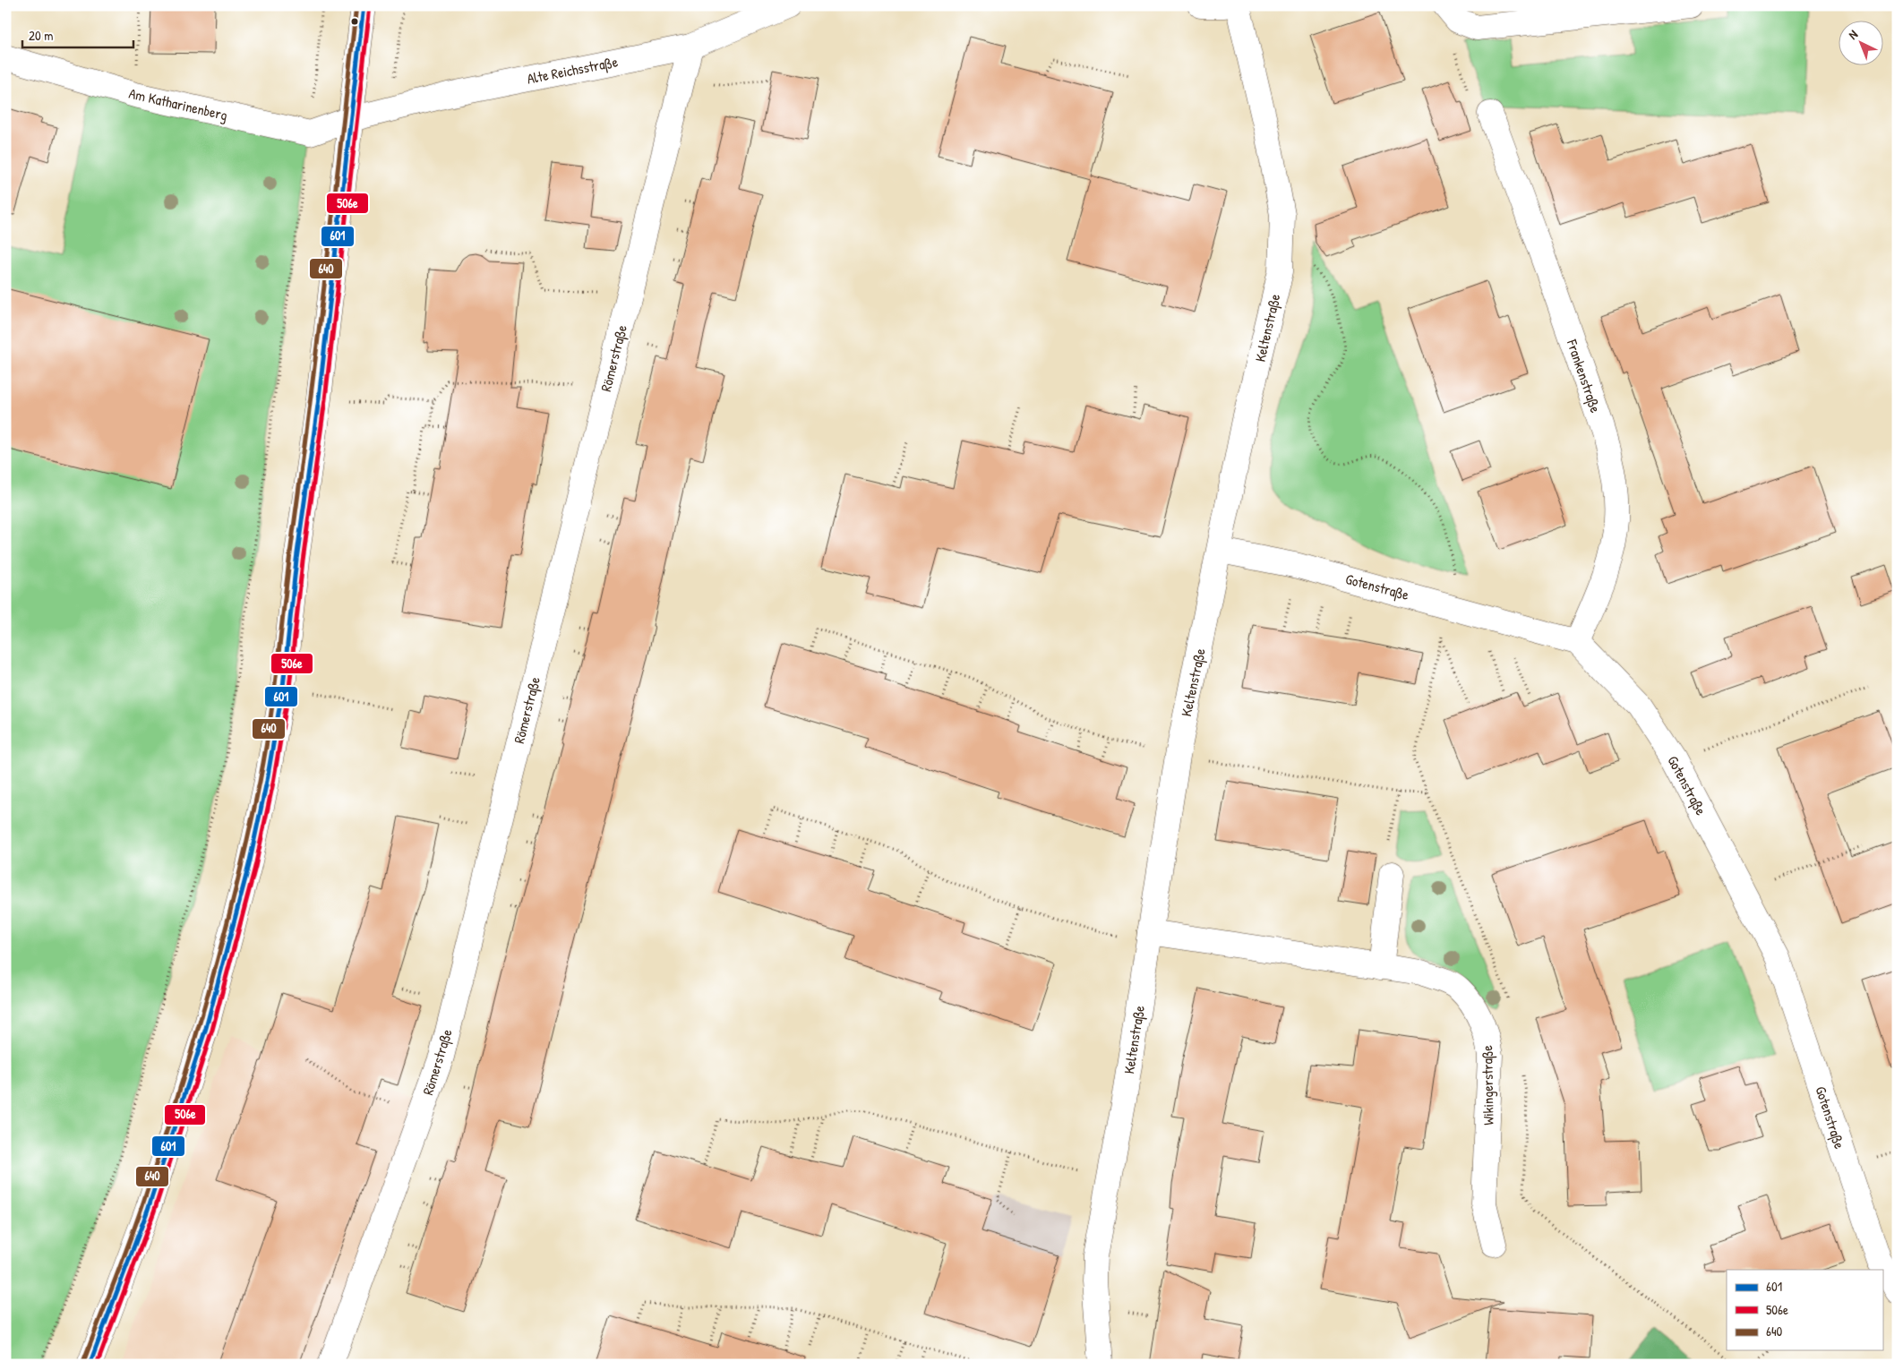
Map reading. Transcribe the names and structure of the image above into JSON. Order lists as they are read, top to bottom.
{
  "streets": {
    "street": [
      "Alte Reichsstraße",
      "Am Katharinenberg",
      "Keltenstraße",
      "Römerstraße",
      "Frankenstraße",
      "Gotenstraße",
      "Wikingerstraße"
    ]
  },
  "crossings": [
    ["Alte Reichsstraße", "Römerstraße"],
    ["Keltenstraße", "Gotenstraße"],
    ["Keltenstraße", "Wikingerstraße"],
    ["Frankenstraße", "Gotenstraße"]
  ],
  "lines": ["transit line 601", "transit line 640", "transit line 506e"],
  "legend": ["601", "506e", "640"],
  "scale_bar": "20 m",
  "north": "top left"
}
